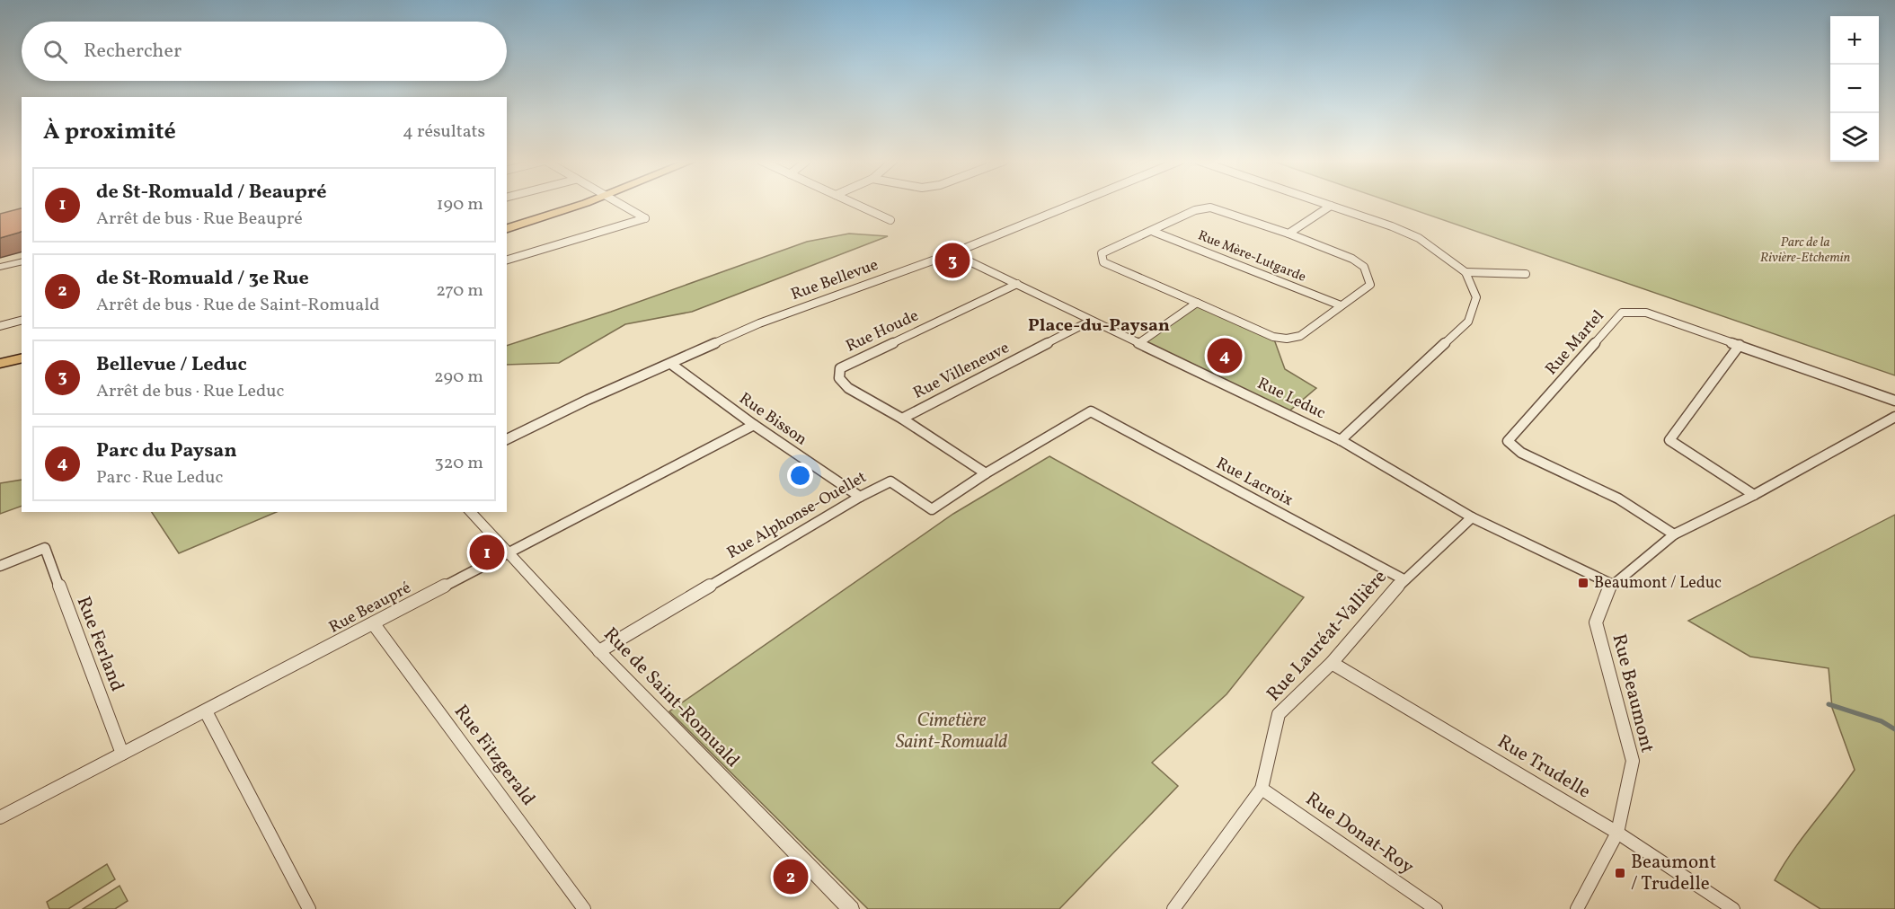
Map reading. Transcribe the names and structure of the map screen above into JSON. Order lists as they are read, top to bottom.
{
  "streets": {
    "street": [
      "Rue Mère-Lutgarde",
      "Rue Bellevue",
      "Rue Houde",
      "Rue Martel",
      "Rue Villeneuve",
      "Rue Leduc",
      "Rue Bisson",
      "Rue Lacroix",
      "Rue Alphonse-Ouellet",
      "Rue Beaupré",
      "Rue Lauréat-Vallière",
      "Rue Ferland",
      "Rue Beaumont",
      "Rue de Saint-Romuald",
      "Rue Fitzgerald",
      "Rue Trudelle",
      "Rue Donat-Roy"
    ]
  },
  "crossings": [
    ["Rue Bellevue", "Rue Leduc"],
    ["Rue Bellevue", "Rue Bisson"],
    ["Rue Houde", "Rue Villeneuve"],
    ["Rue Houde", "Rue Leduc"],
    ["Rue Houde", "Rue Alphonse-Ouellet"],
    ["Rue Villeneuve", "Rue Leduc"],
    ["Rue Leduc", "Rue Lauréat-Vallière"],
    ["Rue Leduc", "Rue Beaumont"],
    ["Rue Bisson", "Rue Alphonse-Ouellet"],
    ["Rue Bisson", "Rue Beaupré"],
    ["Rue Lacroix", "Rue Alphonse-Ouellet"],
    ["Rue Lacroix", "Rue Lauréat-Vallière"],
    ["Rue Alphonse-Ouellet", "Rue de Saint-Romuald"],
    ["Rue Beaupré", "Rue Ferland"],
    ["Rue Beaupré", "Rue de Saint-Romuald"],
    ["Rue Beaupré", "Rue Fitzgerald"],
    ["Rue Lauréat-Vallière", "Rue Trudelle"],
    ["Rue Lauréat-Vallière", "Rue Donat-Roy"],
    ["Rue Beaumont", "Rue Trudelle"]
  ],
  "districts": ["Place-du-Paysan"],
  "parks": ["Parc de la Rivière-Etchemin", "Cimetière Saint-Romuald"],
  "places": {
    "transit": ["Beaumont / Leduc", "Beaumont / Trudelle"]
  },
  "page": {
    "map_buttons": ["+", "−"],
    "search": "Rechercher",
    "heading": ["À proximité", "4 résultats"],
    "list": [
      {
        "mark": "1",
        "name": "de St-Romuald / Beaupré",
        "note": "Arrêt de bus · Rue Beaupré",
        "value": "190 m"
      },
      {
        "mark": "2",
        "name": "de St-Romuald / 3e Rue",
        "note": "Arrêt de bus · Rue de Saint-Romuald",
        "value": "270 m"
      },
      {
        "mark": "3",
        "name": "Bellevue / Leduc",
        "note": "Arrêt de bus · Rue Leduc",
        "value": "290 m"
      },
      {
        "mark": "4",
        "name": "Parc du Paysan",
        "note": "Parc · Rue Leduc",
        "value": "320 m"
      }
    ],
    "pins": [
      "3",
      "4",
      "1",
      "2"
    ]
  }
}
